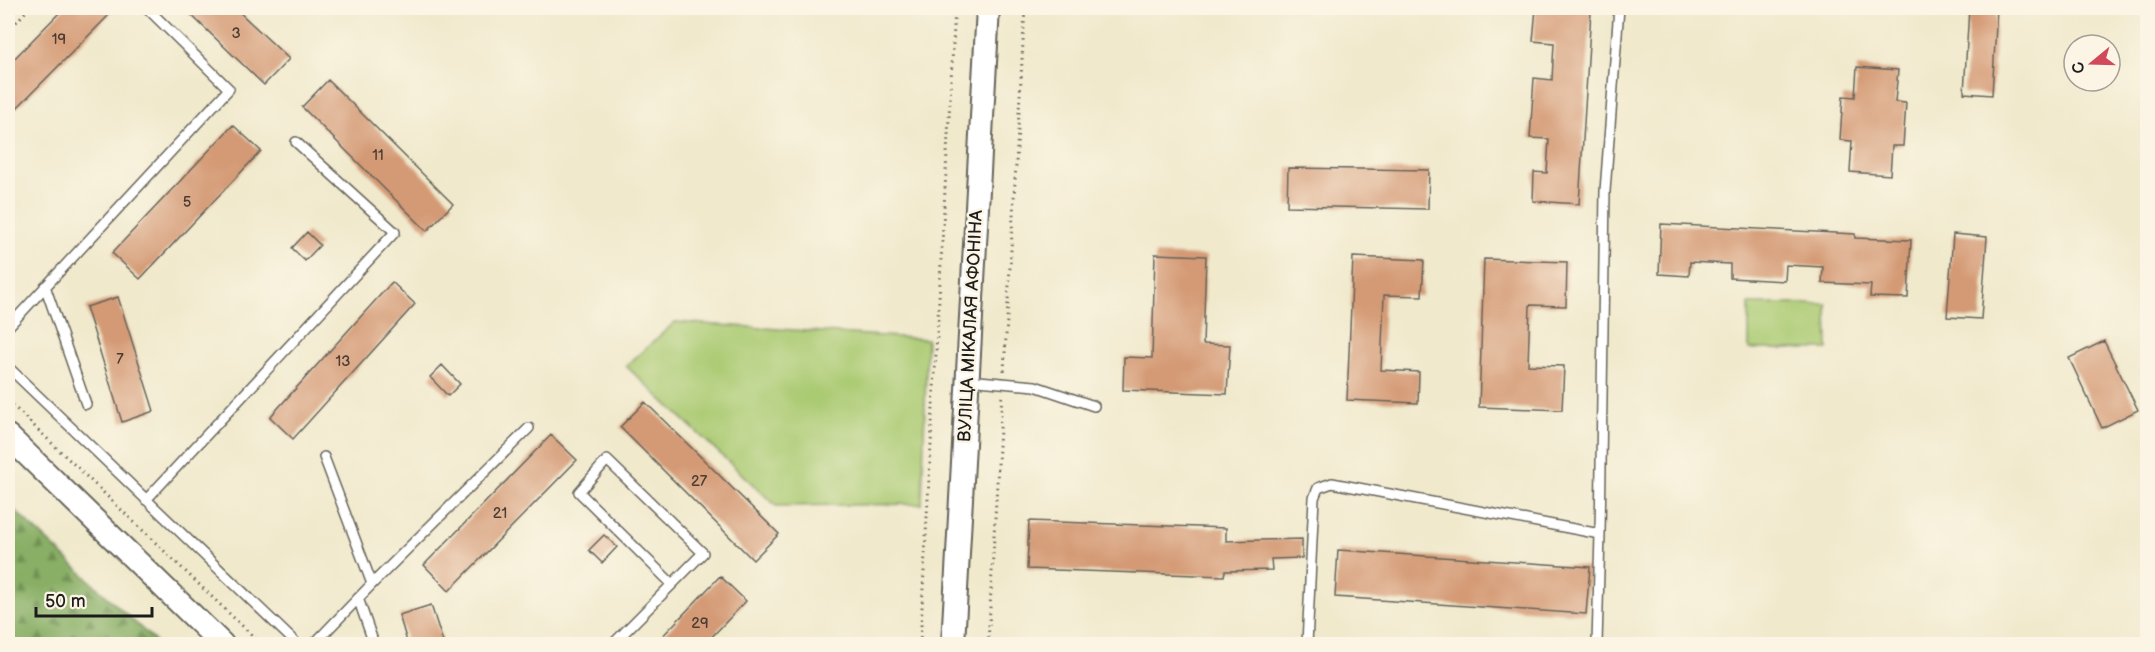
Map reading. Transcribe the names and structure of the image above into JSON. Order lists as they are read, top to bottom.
{
  "streets": {
    "street": ["ВУЛІЦА МІКАЛАЯ АФОНІНА"]
  },
  "house_numbers": [
    "3",
    "19",
    "11",
    "5",
    "7",
    "13",
    "27",
    "21",
    "29"
  ],
  "scale_bar": "50 m",
  "north": "left"
}
